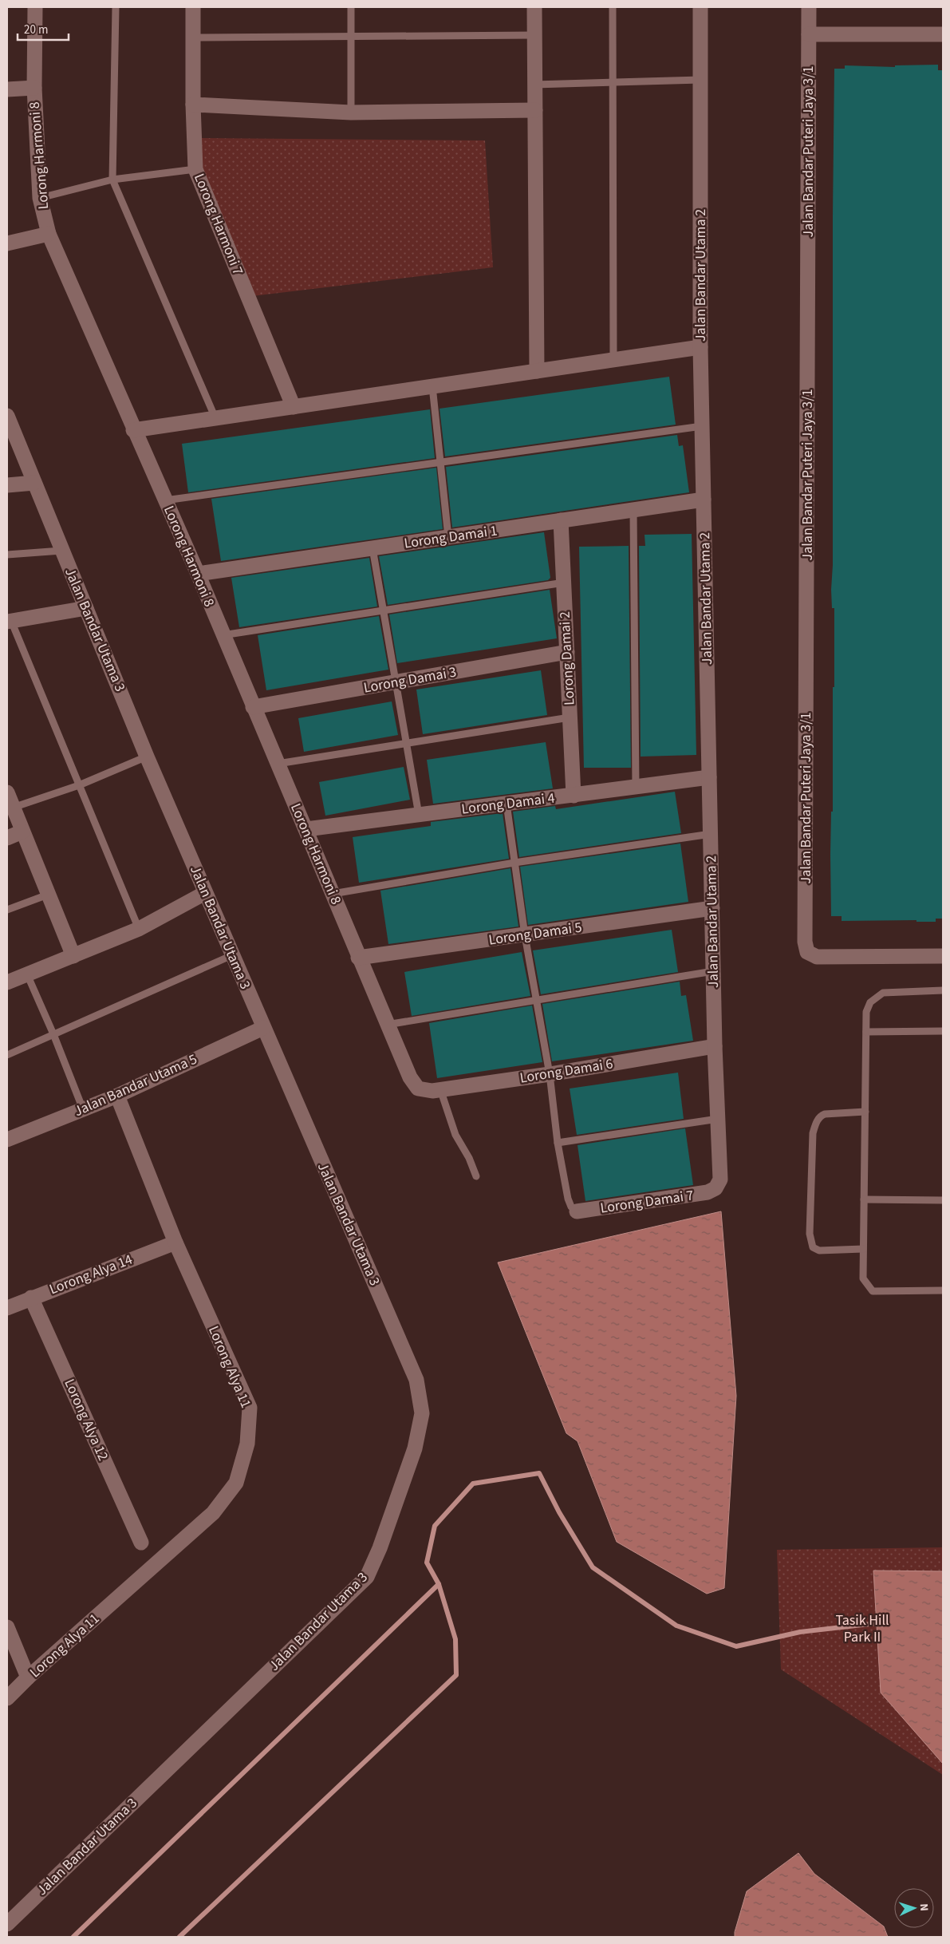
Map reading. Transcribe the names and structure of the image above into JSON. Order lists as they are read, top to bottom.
{
  "streets": {
    "street": [
      "Jalan Bandar Puteri Jaya 3/1",
      "Lorong Harmoni 8",
      "Lorong Harmoni 7",
      "Jalan Bandar Utama 2",
      "Lorong Damai 1",
      "Jalan Bandar Utama 3",
      "Lorong Damai 2",
      "Lorong Damai 3",
      "Lorong Damai 4",
      "Lorong Damai 5",
      "Lorong Damai 6",
      "Jalan Bandar Utama 5",
      "Lorong Damai 7",
      "Lorong Alya 14",
      "Lorong Alya 11",
      "Lorong Alya 12"
    ]
  },
  "crossings": [
    ["Lorong Harmoni 8", "Lorong Damai 1"],
    ["Lorong Harmoni 8", "Lorong Damai 3"],
    ["Lorong Harmoni 8", "Lorong Damai 4"],
    ["Lorong Harmoni 8", "Lorong Damai 5"],
    ["Lorong Harmoni 8", "Lorong Damai 6"],
    ["Jalan Bandar Utama 2", "Lorong Damai 1"],
    ["Jalan Bandar Utama 2", "Lorong Damai 4"],
    ["Jalan Bandar Utama 2", "Lorong Damai 5"],
    ["Jalan Bandar Utama 2", "Lorong Damai 6"],
    ["Jalan Bandar Utama 2", "Lorong Damai 7"],
    ["Lorong Damai 1", "Lorong Damai 2"],
    ["Jalan Bandar Utama 3", "Jalan Bandar Utama 5"],
    ["Lorong Damai 2", "Lorong Damai 3"],
    ["Lorong Damai 2", "Lorong Damai 4"],
    ["Jalan Bandar Utama 5", "Lorong Alya 11"],
    ["Lorong Alya 14", "Lorong Alya 11"],
    ["Lorong Alya 14", "Lorong Alya 12"]
  ],
  "parks": ["Tasik Hill Park II"],
  "scale_bar": "20 m",
  "north": "right"
}
